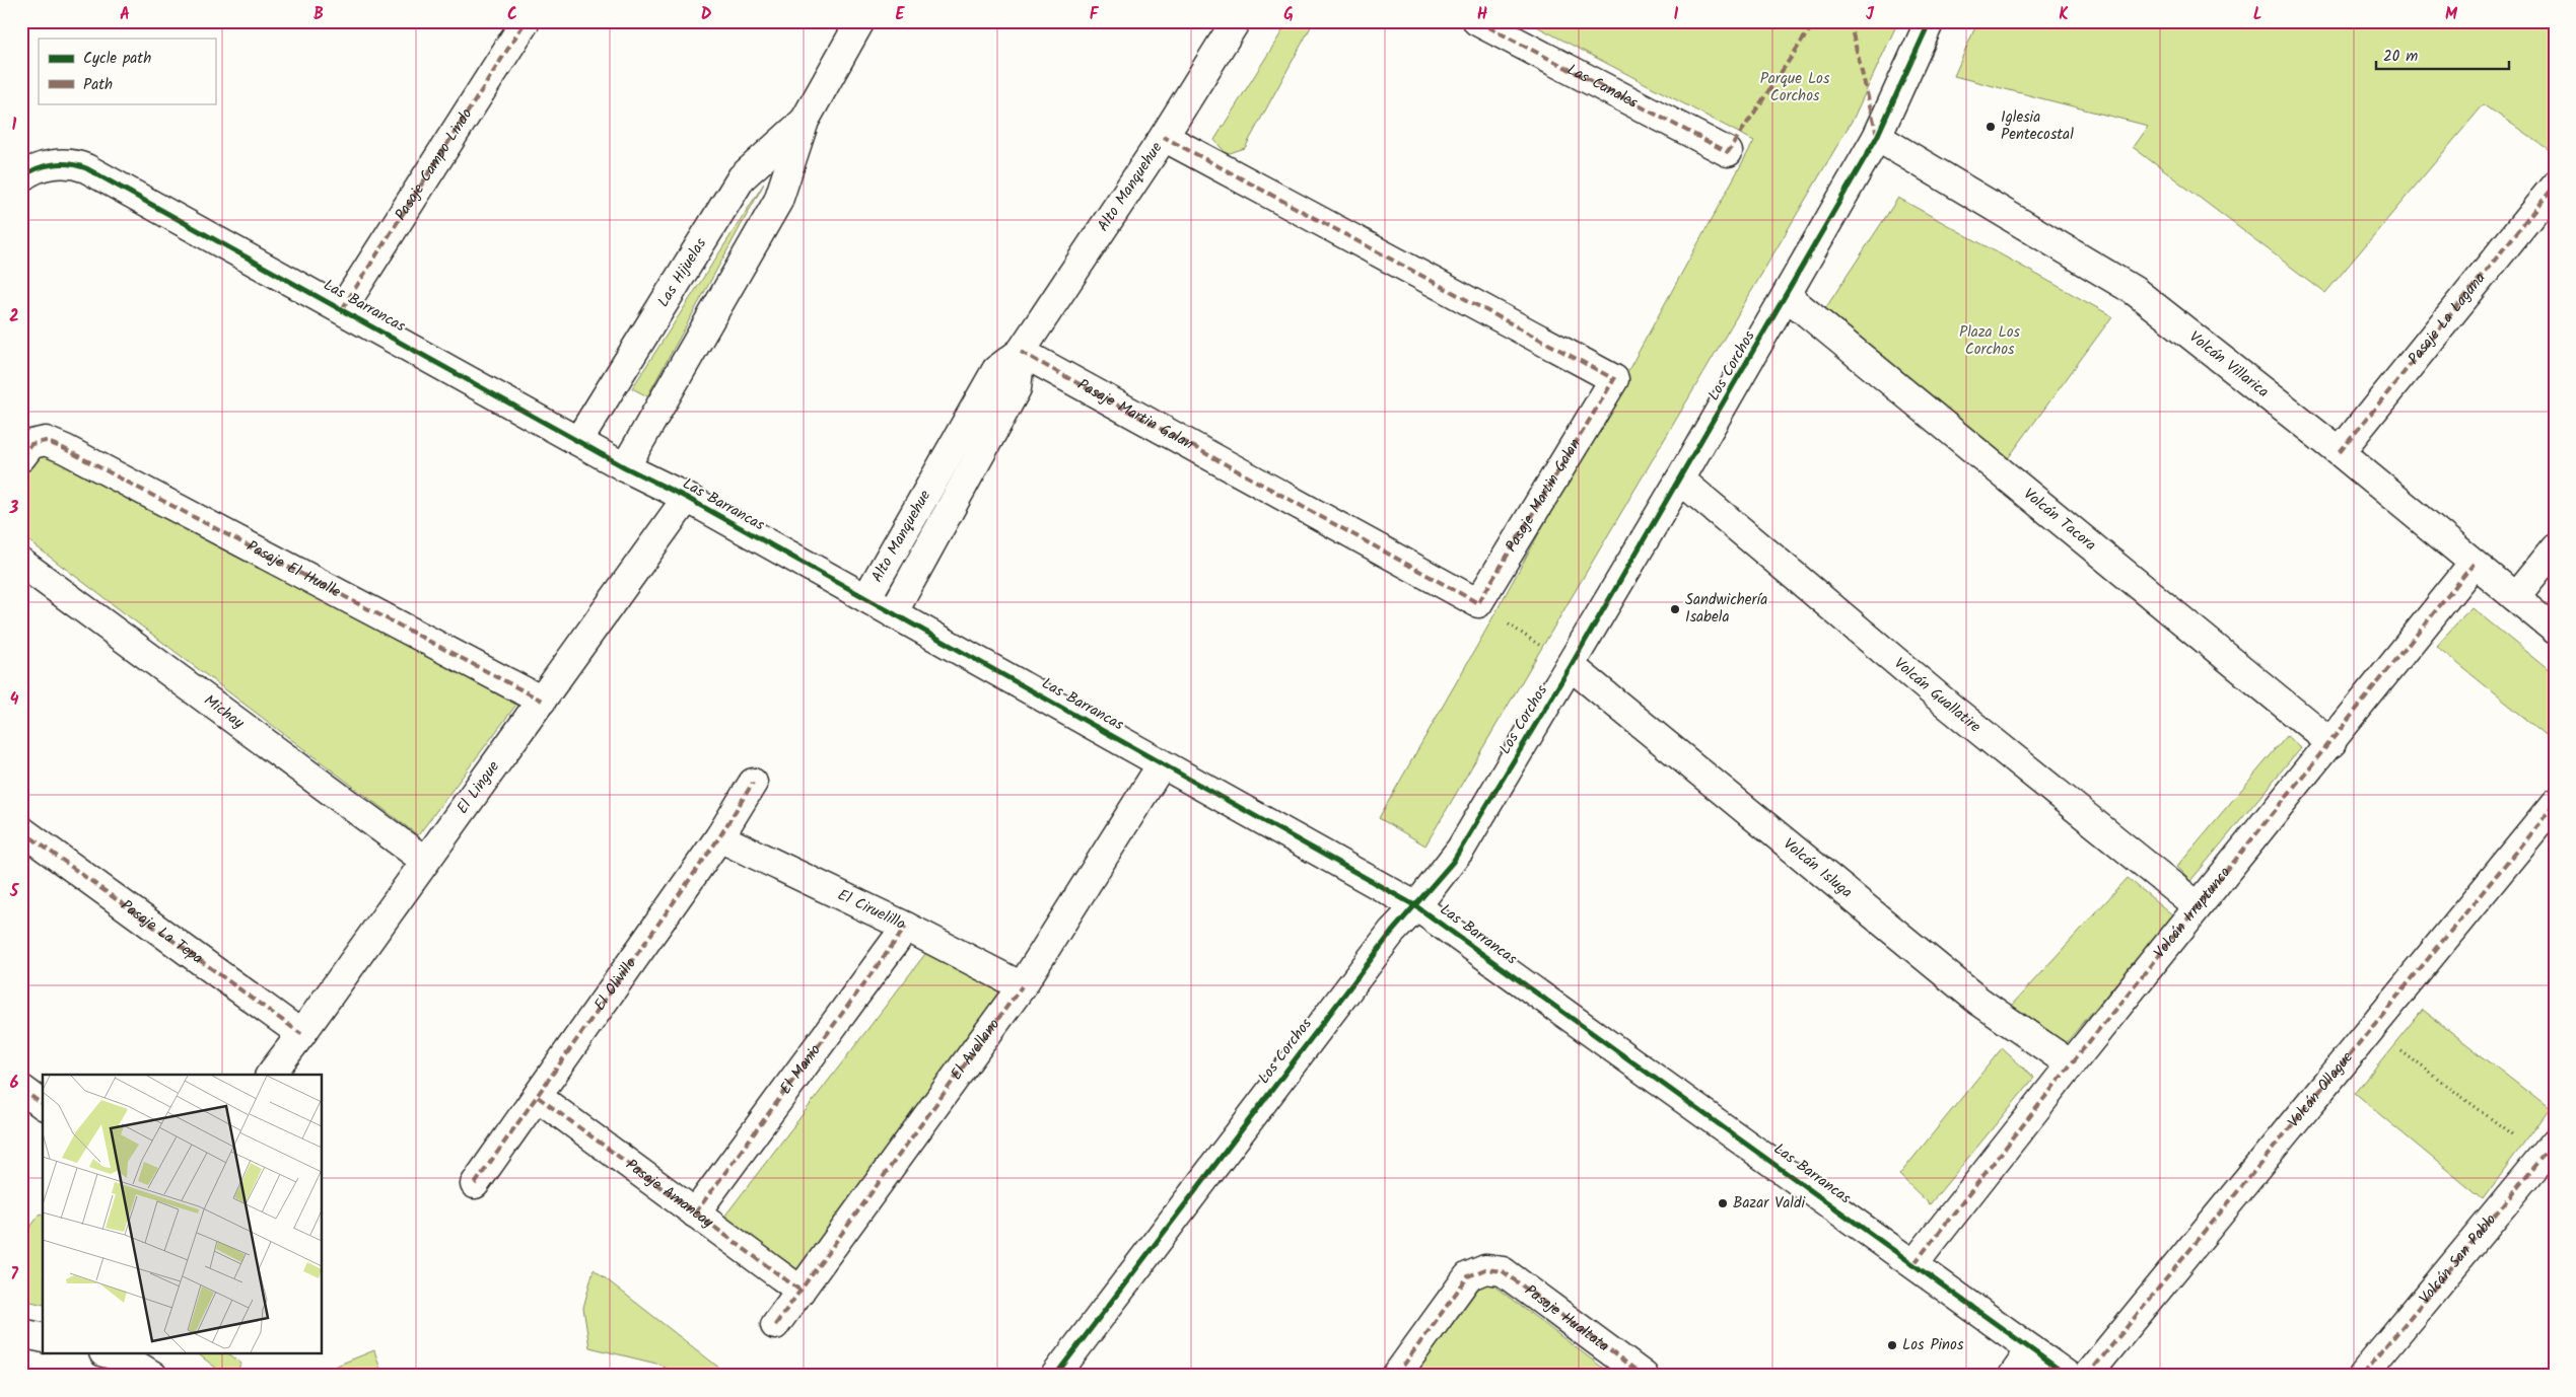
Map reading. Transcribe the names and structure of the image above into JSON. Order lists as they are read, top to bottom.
{
  "streets": {
    "street": [
      "Las Canales",
      "Pasaje Campo Lindo",
      "Alto Manquehue",
      "Las Hijuelas",
      "Las Barrancas",
      "Pasaje La Laguna",
      "Volcán Villarica",
      "Los Corchos",
      "Pasaje Martin Galan",
      "Volcán Tacora",
      "Pasaje El Hualle",
      "Volcán Guallatire",
      "Michay",
      "El Lingue",
      "Volcán Isluga",
      "El Ciruelillo",
      "Volcán Irruptunco",
      "Pasaje La Tepa",
      "El Olivillo",
      "El Avellano",
      "El Manio",
      "Volcán Ollague",
      "Pasaje Amancay",
      "Volcán San Pablo",
      "Pasaje Hualtata"
    ]
  },
  "crossings": [
    ["Pasaje Campo Lindo", "Las Barrancas"],
    ["Alto Manquehue", "Las Barrancas"],
    ["Alto Manquehue", "Pasaje Martin Galan"],
    ["Las Hijuelas", "Las Barrancas"],
    ["Las Barrancas", "Los Corchos"],
    ["Las Barrancas", "El Lingue"],
    ["Las Barrancas", "Volcán Irruptunco"],
    ["Las Barrancas", "El Avellano"],
    ["Pasaje La Laguna", "Volcán Villarica"],
    ["Volcán Villarica", "Los Corchos"],
    ["Volcán Villarica", "Volcán Irruptunco"],
    ["Los Corchos", "Volcán Tacora"],
    ["Los Corchos", "Volcán Guallatire"],
    ["Los Corchos", "Volcán Isluga"],
    ["Volcán Tacora", "Volcán Irruptunco"],
    ["Pasaje El Hualle", "El Lingue"],
    ["Volcán Guallatire", "Volcán Irruptunco"],
    ["Michay", "El Lingue"],
    ["El Lingue", "Pasaje La Tepa"],
    ["Volcán Isluga", "Volcán Irruptunco"],
    ["El Ciruelillo", "El Olivillo"],
    ["El Ciruelillo", "El Avellano"],
    ["El Ciruelillo", "El Manio"],
    ["El Olivillo", "Pasaje Amancay"],
    ["El Avellano", "Pasaje Amancay"],
    ["El Manio", "Pasaje Amancay"]
  ],
  "parks": ["Parque Los Corchos", "Plaza Los Corchos"],
  "places": [
    "Iglesia Pentecostal",
    "Sandwichería Isabela",
    "Bazar Valdi",
    "Los Pinos"
  ],
  "legend": ["Cycle path", "Path"],
  "scale_bar": "20 m",
  "grid": {
    "columns": [
      "A",
      "B",
      "C",
      "D",
      "E",
      "F",
      "G",
      "H",
      "I",
      "J",
      "K",
      "L",
      "M"
    ],
    "rows": [
      "1",
      "2",
      "3",
      "4",
      "5",
      "6",
      "7"
    ]
  }
}
